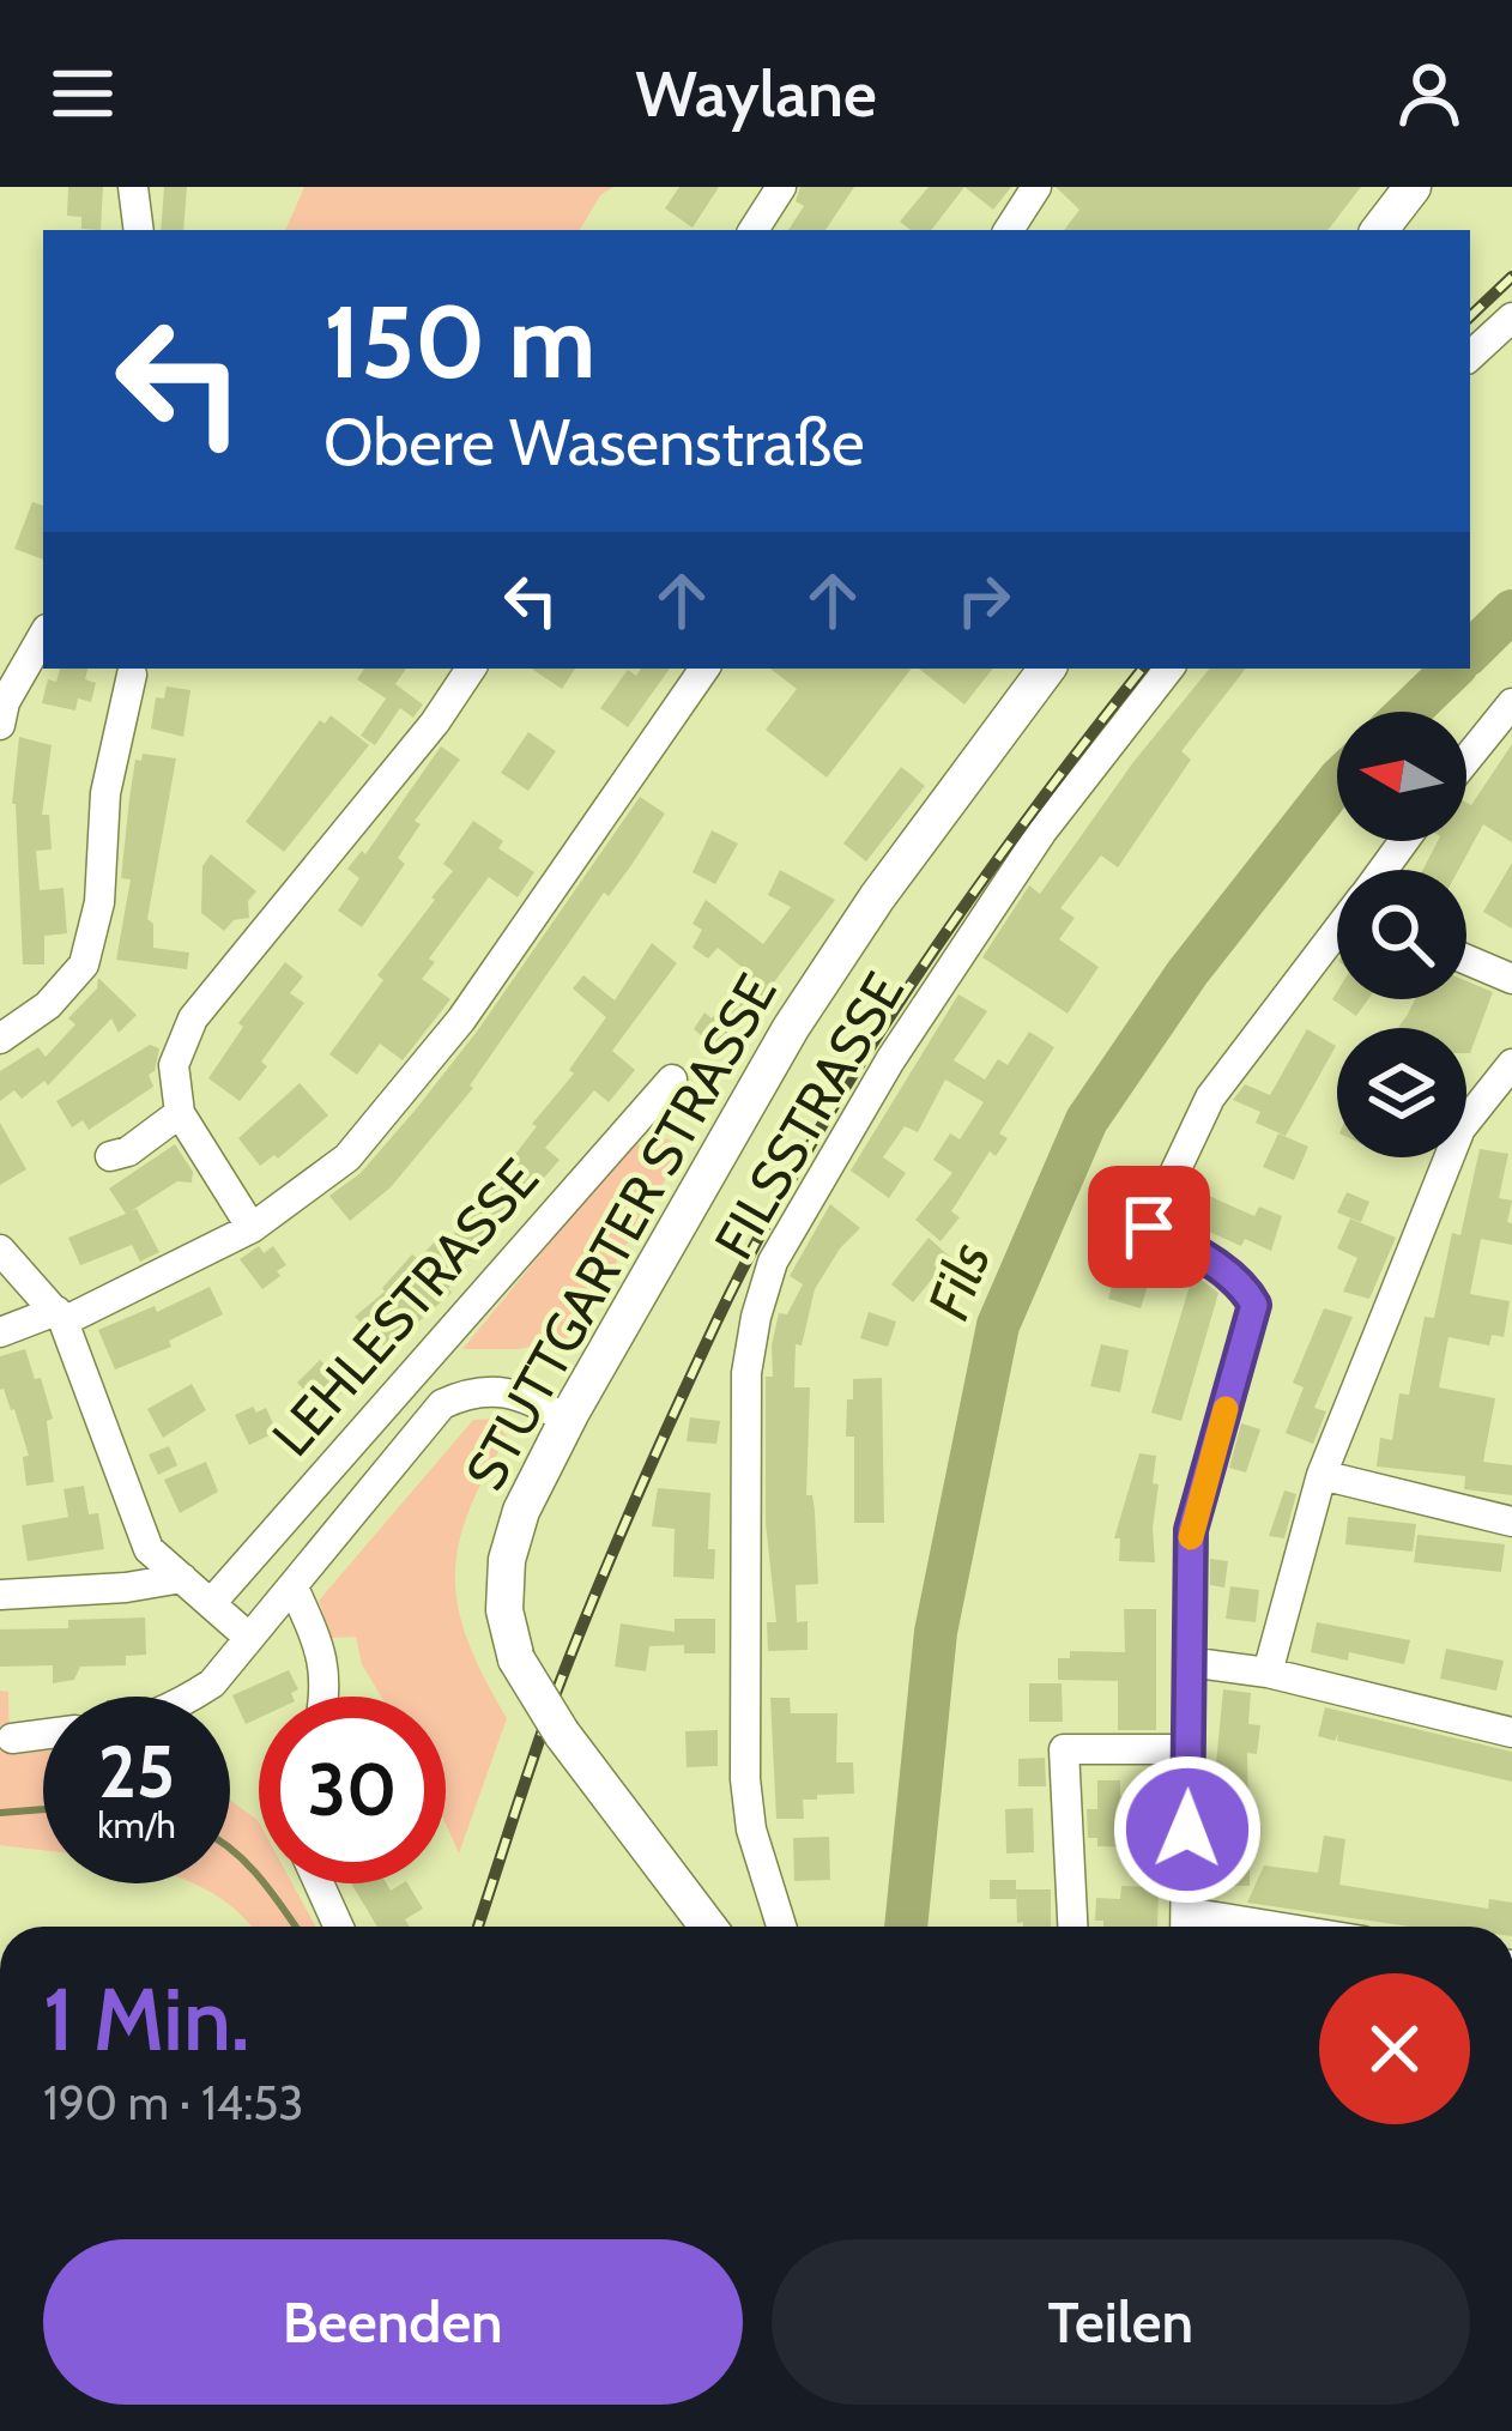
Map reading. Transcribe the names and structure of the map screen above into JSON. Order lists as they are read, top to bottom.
{
  "streets": {
    "main road": ["STUTTGARTER STRASSE"],
    "street": ["FILSSTRASSE", "LEHLESTRASSE"]
  },
  "crossings": [
    ["STUTTGARTER STRASSE", "LEHLESTRASSE"]
  ],
  "water": ["Fils"],
  "north": "left",
  "page": {
    "header": "Waylane",
    "turn": ["150 m", "Obere Wasenstraße"],
    "speed": "25 km/h",
    "limit": "30",
    "heading": ["1 Min.", "190 m · 14:53"],
    "buttons": ["Beenden", "Teilen"]
  }
}
